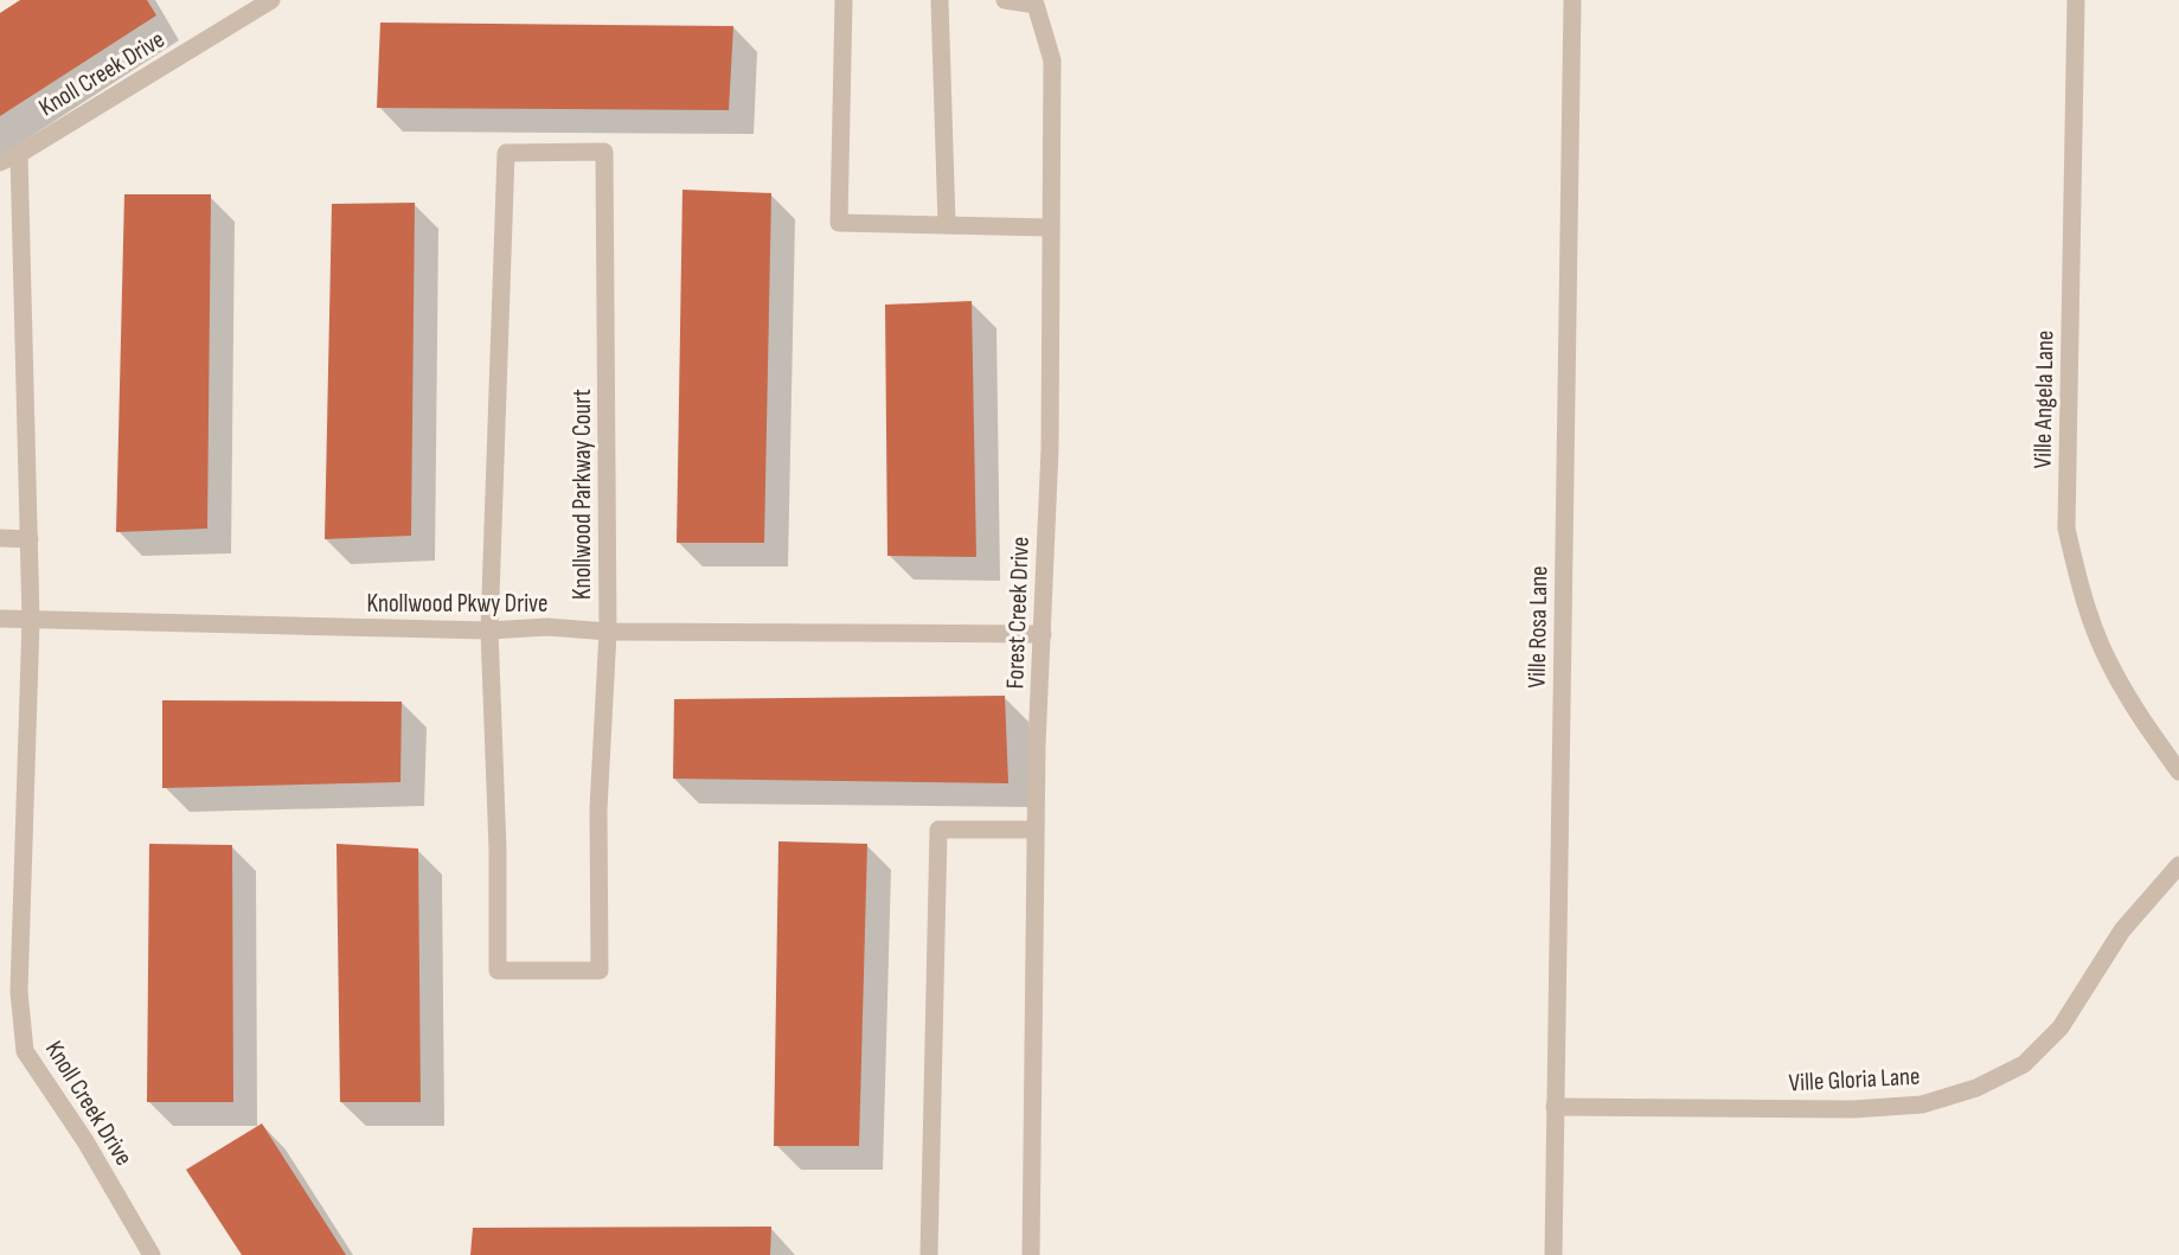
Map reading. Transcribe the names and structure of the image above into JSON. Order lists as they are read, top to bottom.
{
  "streets": {
    "street": [
      "Knoll Creek Drive",
      "Ville Angela Lane",
      "Knollwood Parkway Court",
      "Knollwood Pkwy Drive",
      "Forest Creek Drive",
      "Ville Rosa Lane",
      "Ville Gloria Lane"
    ]
  },
  "crossings": [
    ["Knoll Creek Drive", "Knollwood Pkwy Drive"],
    ["Knollwood Parkway Court", "Knollwood Pkwy Drive"],
    ["Knollwood Pkwy Drive", "Forest Creek Drive"],
    ["Ville Rosa Lane", "Ville Gloria Lane"]
  ]
}
